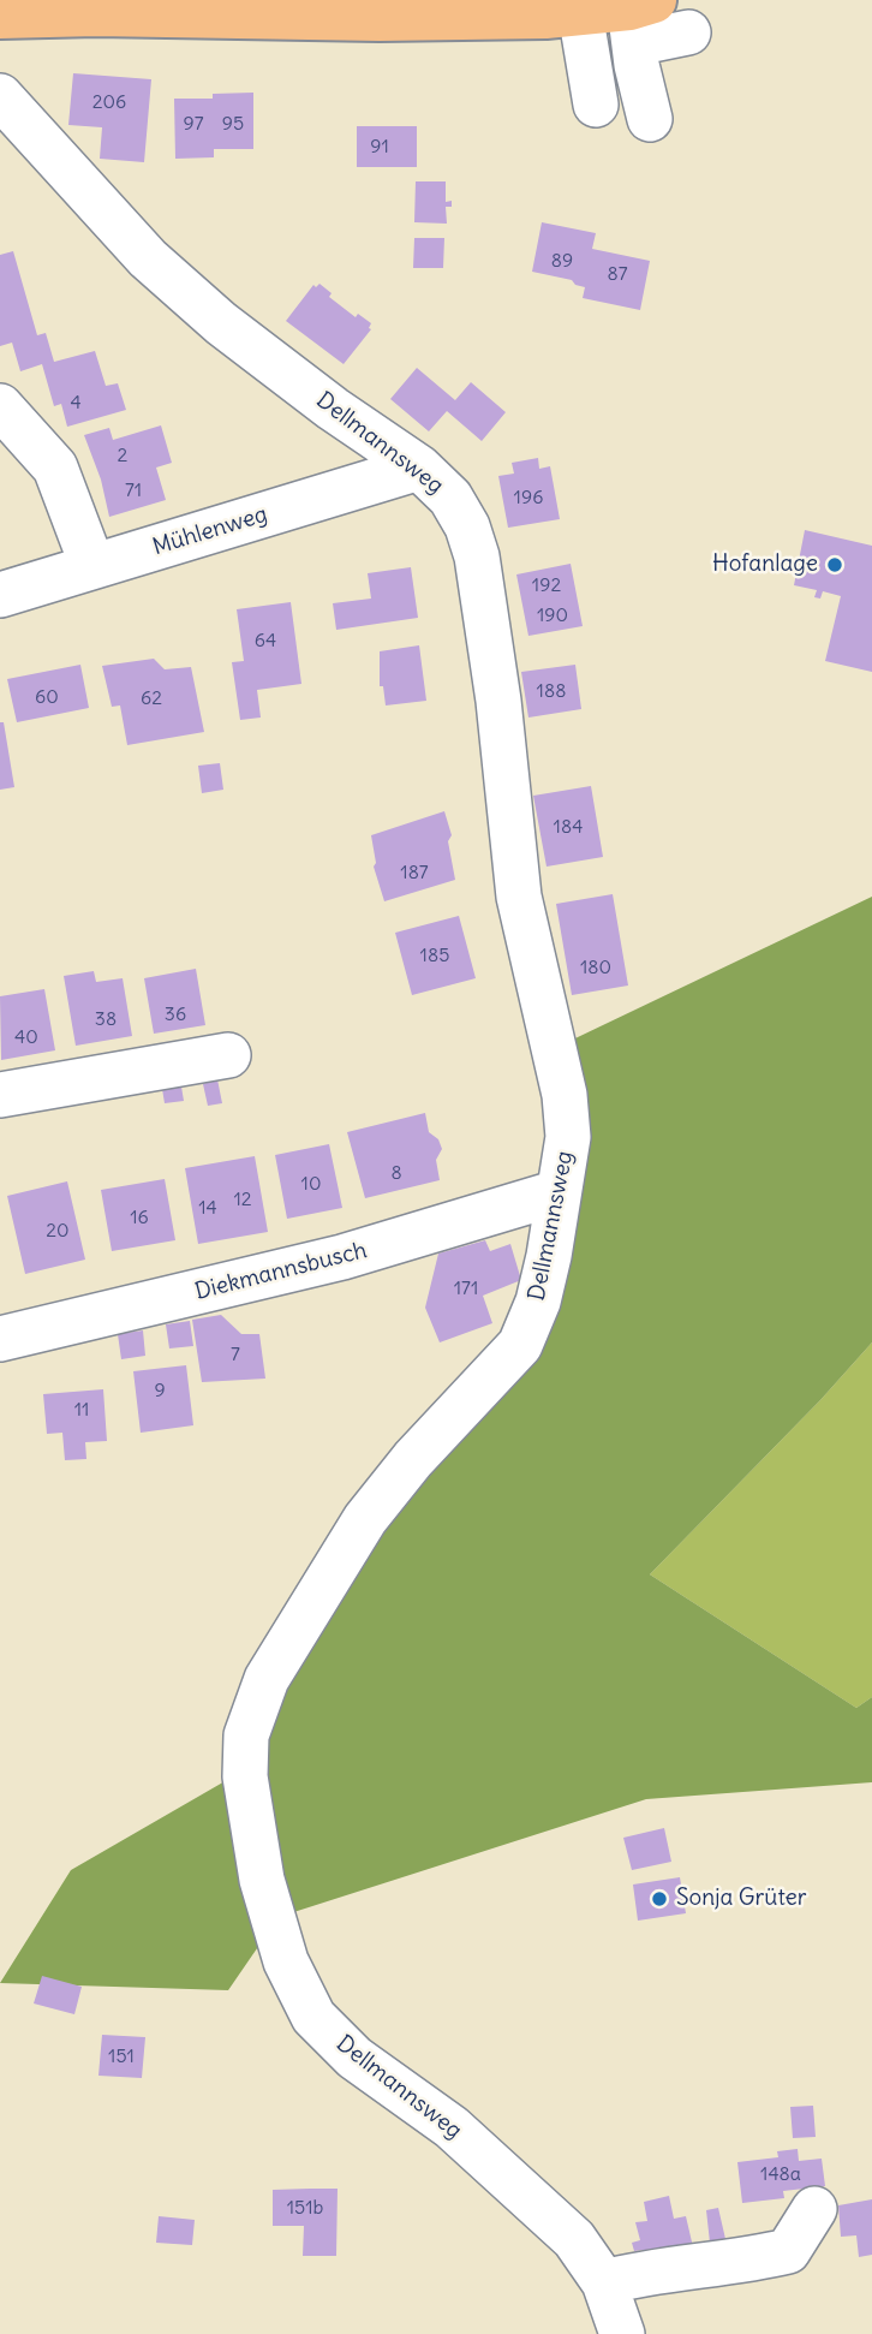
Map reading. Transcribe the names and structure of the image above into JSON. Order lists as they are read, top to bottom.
{
  "streets": {
    "street": ["Dellmannsweg", "Mühlenweg", "Diekmannsbusch"]
  },
  "crossings": [
    ["Dellmannsweg", "Mühlenweg"],
    ["Dellmannsweg", "Diekmannsbusch"]
  ],
  "places": ["Hofanlage", "Sonja Grüter"],
  "house_numbers": [
    "206",
    "97",
    "95",
    "91",
    "89",
    "87",
    "4",
    "2",
    "71",
    "196",
    "192",
    "190",
    "64",
    "188",
    "60",
    "62",
    "184",
    "187",
    "185",
    "180",
    "36",
    "38",
    "40",
    "8",
    "10",
    "12",
    "14",
    "16",
    "20",
    "171",
    "7",
    "9",
    "11",
    "151",
    "148a",
    "151b"
  ]
}
